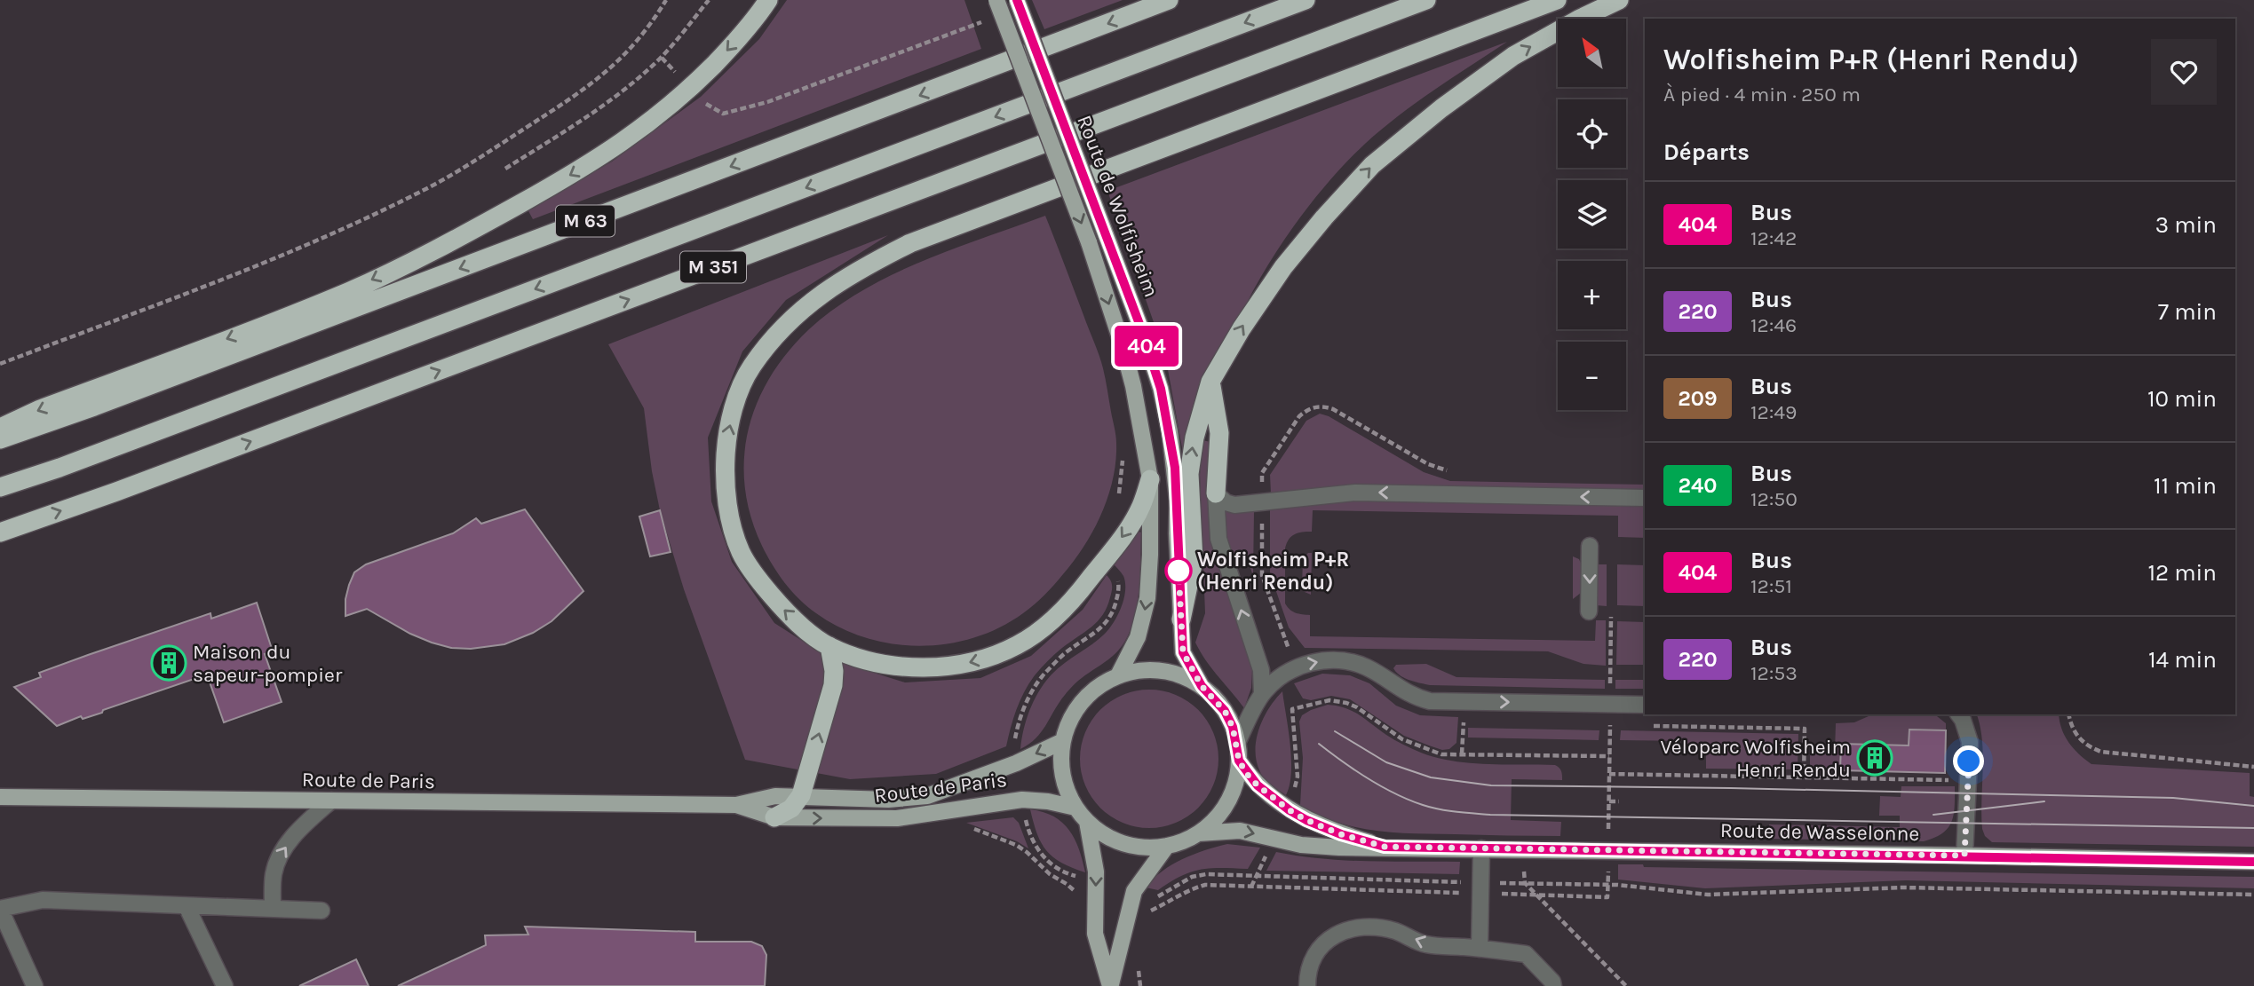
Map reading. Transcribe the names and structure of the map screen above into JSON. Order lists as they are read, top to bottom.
{
  "streets": {
    "highway": ["M 63", "M 351"],
    "main road": ["Route de Wolfisheim", "Route de Paris", "Route de Wasselonne"]
  },
  "crossings": [
    ["Route de Wolfisheim", "Route de Paris"]
  ],
  "places": {
    "other": ["Wolfisheim P+R (Henri Rendu)"],
    "building": ["Maison du sapeur-pompier", "Véloparc Wolfisheim Henri Rendu"]
  },
  "lines": ["bus line 404"],
  "north": "top left",
  "page": {
    "on_map": "404",
    "map_buttons": ["+", "−"],
    "heading": [
      ["Wolfisheim P+R (Henri Rendu)", "À pied · 4 min · 250 m"],
      "Départs"
    ],
    "list": [
      {
        "mark": "404",
        "name": "Bus",
        "note": "12:42",
        "value": "3 min"
      },
      {
        "mark": "220",
        "name": "Bus",
        "note": "12:46",
        "value": "7 min"
      },
      {
        "mark": "209",
        "name": "Bus",
        "note": "12:49",
        "value": "10 min"
      },
      {
        "mark": "240",
        "name": "Bus",
        "note": "12:50",
        "value": "11 min"
      },
      {
        "mark": "404",
        "name": "Bus",
        "note": "12:51",
        "value": "12 min"
      },
      {
        "mark": "220",
        "name": "Bus",
        "note": "12:53",
        "value": "14 min"
      }
    ]
  }
}
